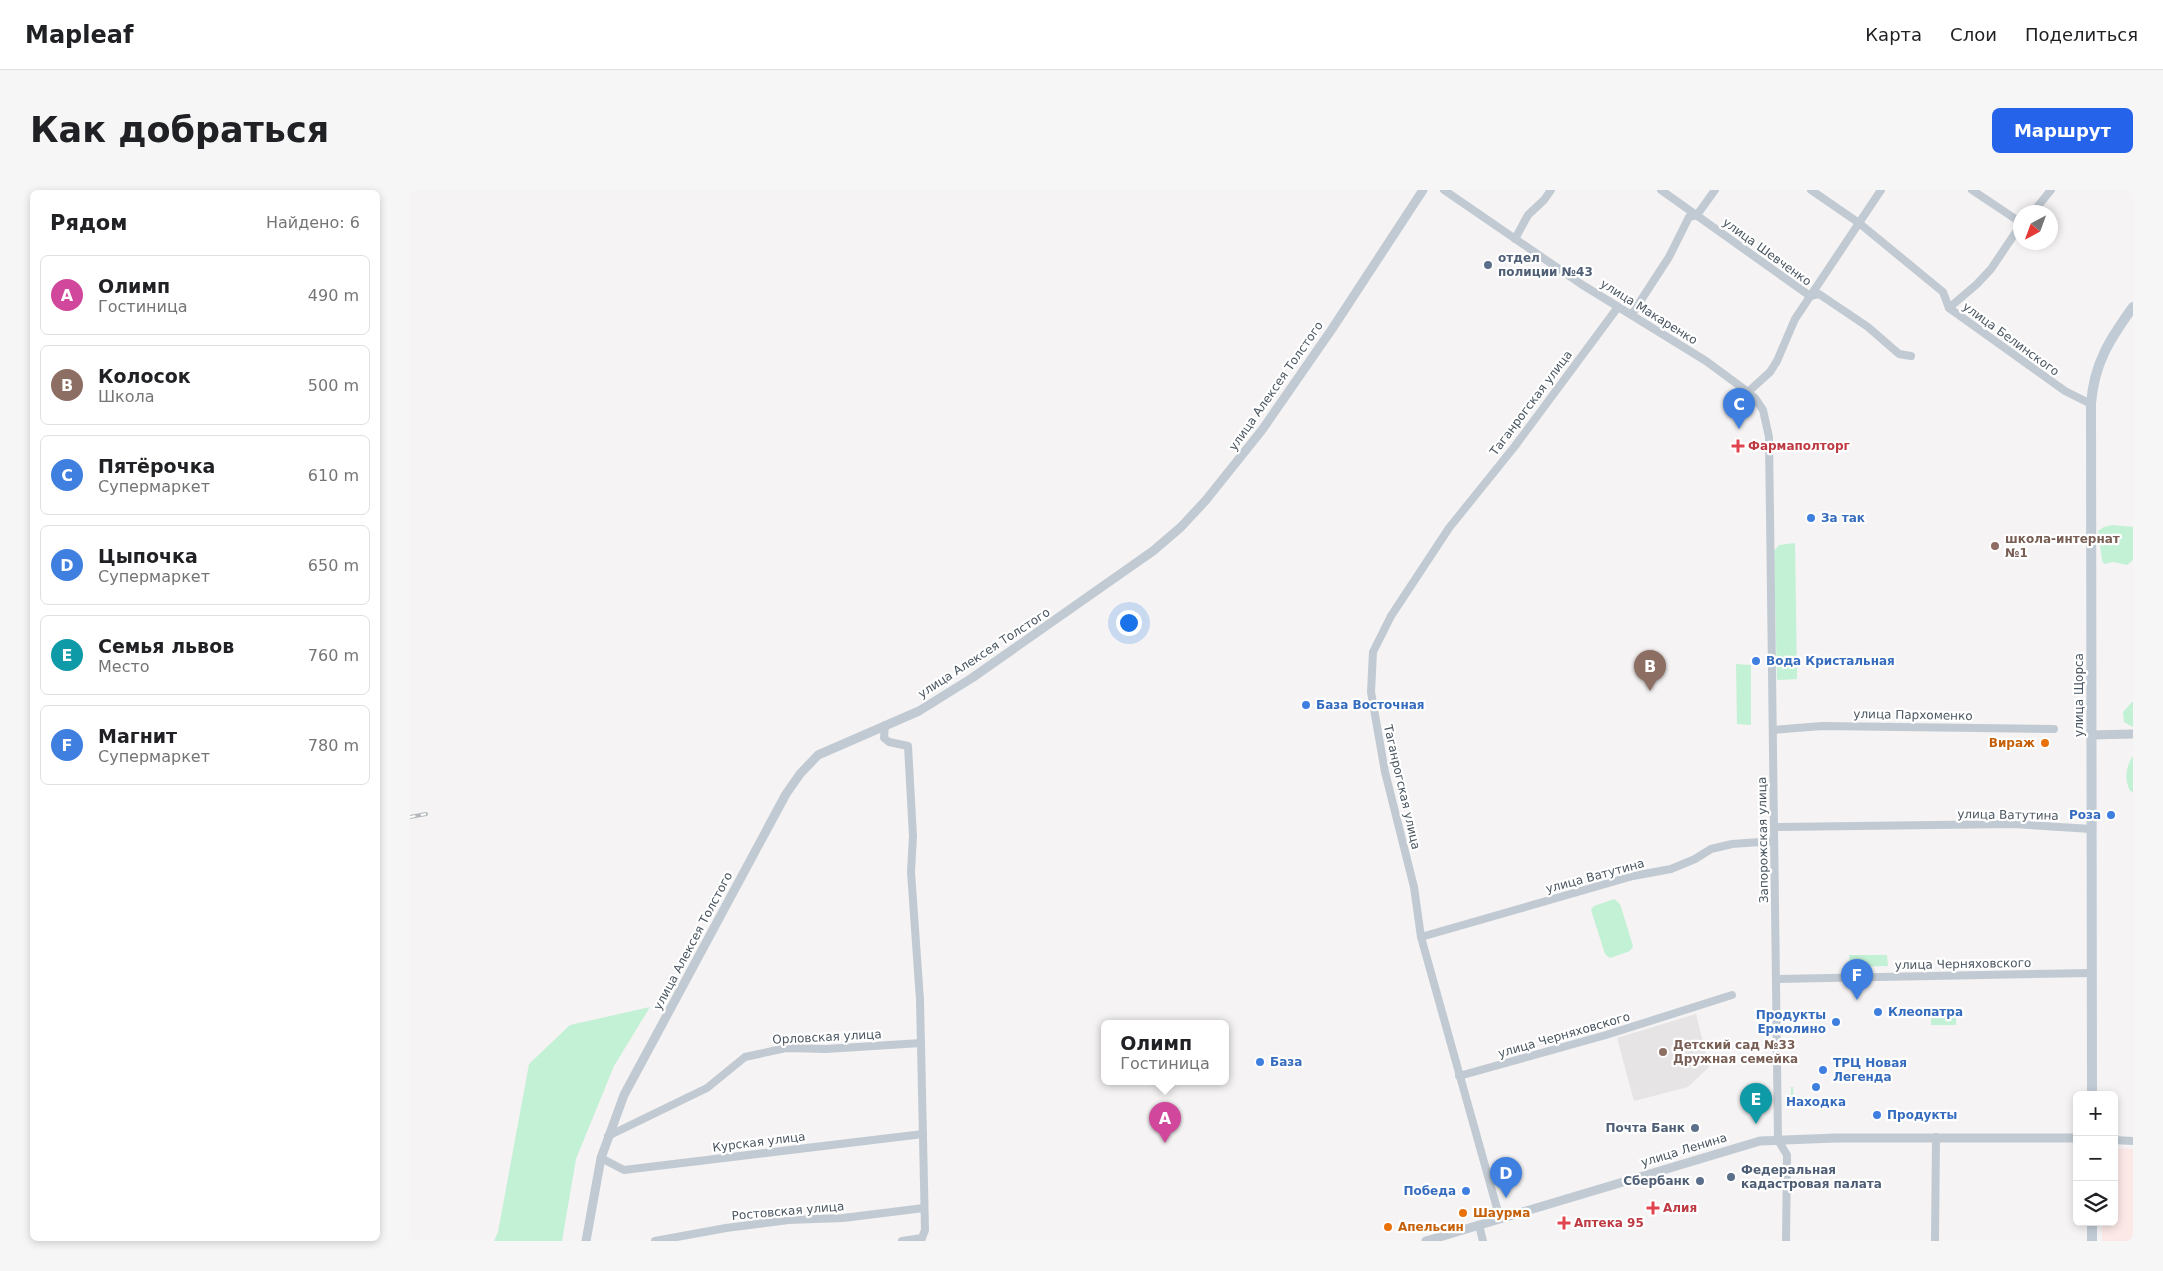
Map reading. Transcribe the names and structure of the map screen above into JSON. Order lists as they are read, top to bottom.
{
  "streets": {
    "main road": ["улица Щорса"],
    "street": [
      "улица Шевченко",
      "улица Макаренко",
      "улица Белинского",
      "улица Алексея Толстого",
      "Таганрогская улица",
      "улица Пархоменко",
      "улица Ватутина",
      "Запорожская улица",
      "улица Черняховского",
      "Орловская улица",
      "Курская улица",
      "улица Ленина",
      "Ростовская улица"
    ]
  },
  "crossings": [
    ["улица Макаренко", "Таганрогская улица"],
    ["улица Макаренко", "Запорожская улица"],
    ["улица Белинского", "улица Щорса"],
    ["улица Алексея Толстого", "Орловская улица"],
    ["улица Алексея Толстого", "Курская улица"],
    ["Таганрогская улица", "улица Ватутина"],
    ["Таганрогская улица", "улица Черняховского"],
    ["Таганрогская улица", "улица Ленина"],
    ["улица Щорса", "улица Ватутина"],
    ["улица Щорса", "улица Черняховского"],
    ["улица Пархоменко", "Запорожская улица"],
    ["улица Ватутина", "Запорожская улица"],
    ["Запорожская улица", "улица Черняховского"],
    ["Запорожская улица", "улица Ленина"]
  ],
  "places": {
    "other": [
      "отдел полиции №43",
      "За так",
      "школа-интернат №1",
      "Вода Кристальная",
      "База Восточная",
      "Вираж",
      "Роза",
      "Клеопатра",
      "Продукты Ермолино",
      "Детский сад №33 Дружная семейка",
      "База",
      "ТРЦ Новая Легенда",
      "Находка",
      "Продукты",
      "Почта Банк",
      "Федеральная кадастровая палата",
      "Сбербанк",
      "Победа",
      "Шаурма",
      "Апельсин"
    ],
    "health": ["Фармаполторг", "Алия", "Аптека 95"]
  },
  "north": "bottom left",
  "page": {
    "header": "Mapleaf",
    "nav": ["Карта", "Слои", "Поделиться"],
    "buttons": "Маршрут",
    "title": "Как добраться",
    "heading": ["Рядом", "Найдено: 6"],
    "list": [
      {
        "mark": "A",
        "name": "Олимп",
        "note": "Гостиница",
        "value": "490 m"
      },
      {
        "mark": "B",
        "name": "Колосок",
        "note": "Школа",
        "value": "500 m"
      },
      {
        "mark": "C",
        "name": "Пятёрочка",
        "note": "Супермаркет",
        "value": "610 m"
      },
      {
        "mark": "D",
        "name": "Цыпочка",
        "note": "Супермаркет",
        "value": "650 m"
      },
      {
        "mark": "E",
        "name": "Семья львов",
        "note": "Место",
        "value": "760 m"
      },
      {
        "mark": "F",
        "name": "Магнит",
        "note": "Супермаркет",
        "value": "780 m"
      }
    ],
    "pins": [
      "C",
      "B",
      "F",
      "E",
      "A",
      "D"
    ],
    "popup": ["Олимп", "Гостиница"],
    "map_buttons": ["+", "−"]
  }
}
